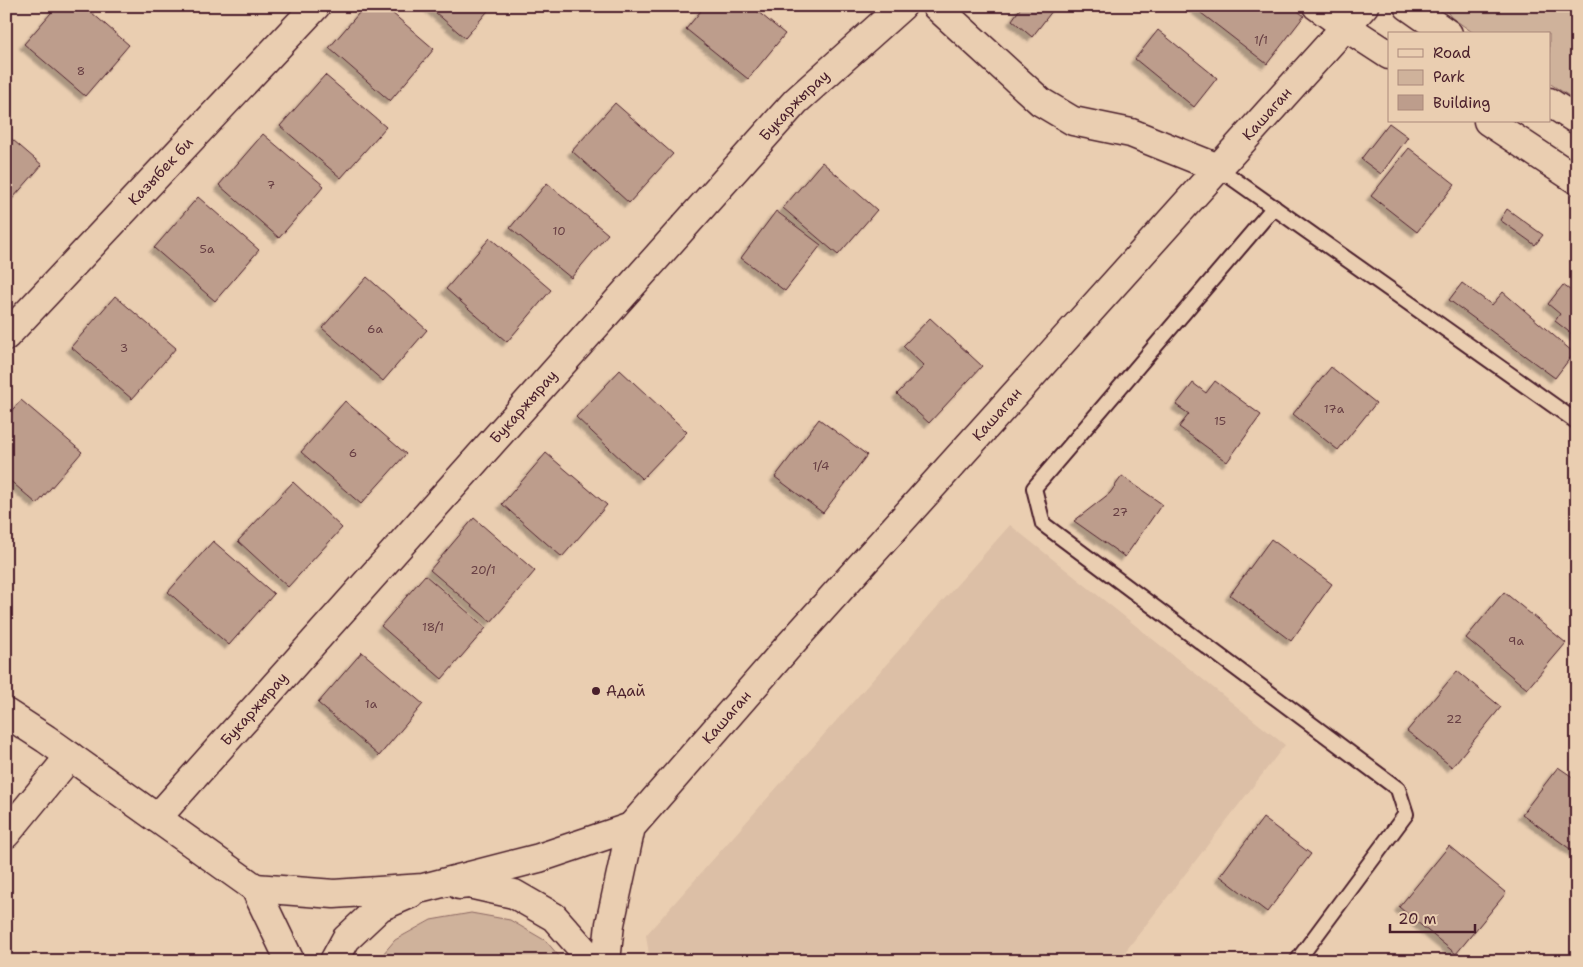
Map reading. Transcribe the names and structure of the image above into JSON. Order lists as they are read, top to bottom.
{
  "streets": {
    "street": ["Букаржырау", "Кашаган", "Казыбек би"]
  },
  "places": ["Адай"],
  "house_numbers": [
    "1/1",
    "8",
    "7",
    "10",
    "5а",
    "6а",
    "3",
    "17а",
    "15",
    "6",
    "1/4",
    "27",
    "20/1",
    "18/1",
    "9а",
    "1а",
    "22"
  ],
  "legend": ["Road", "Park", "Building"],
  "scale_bar": "20 m"
}
